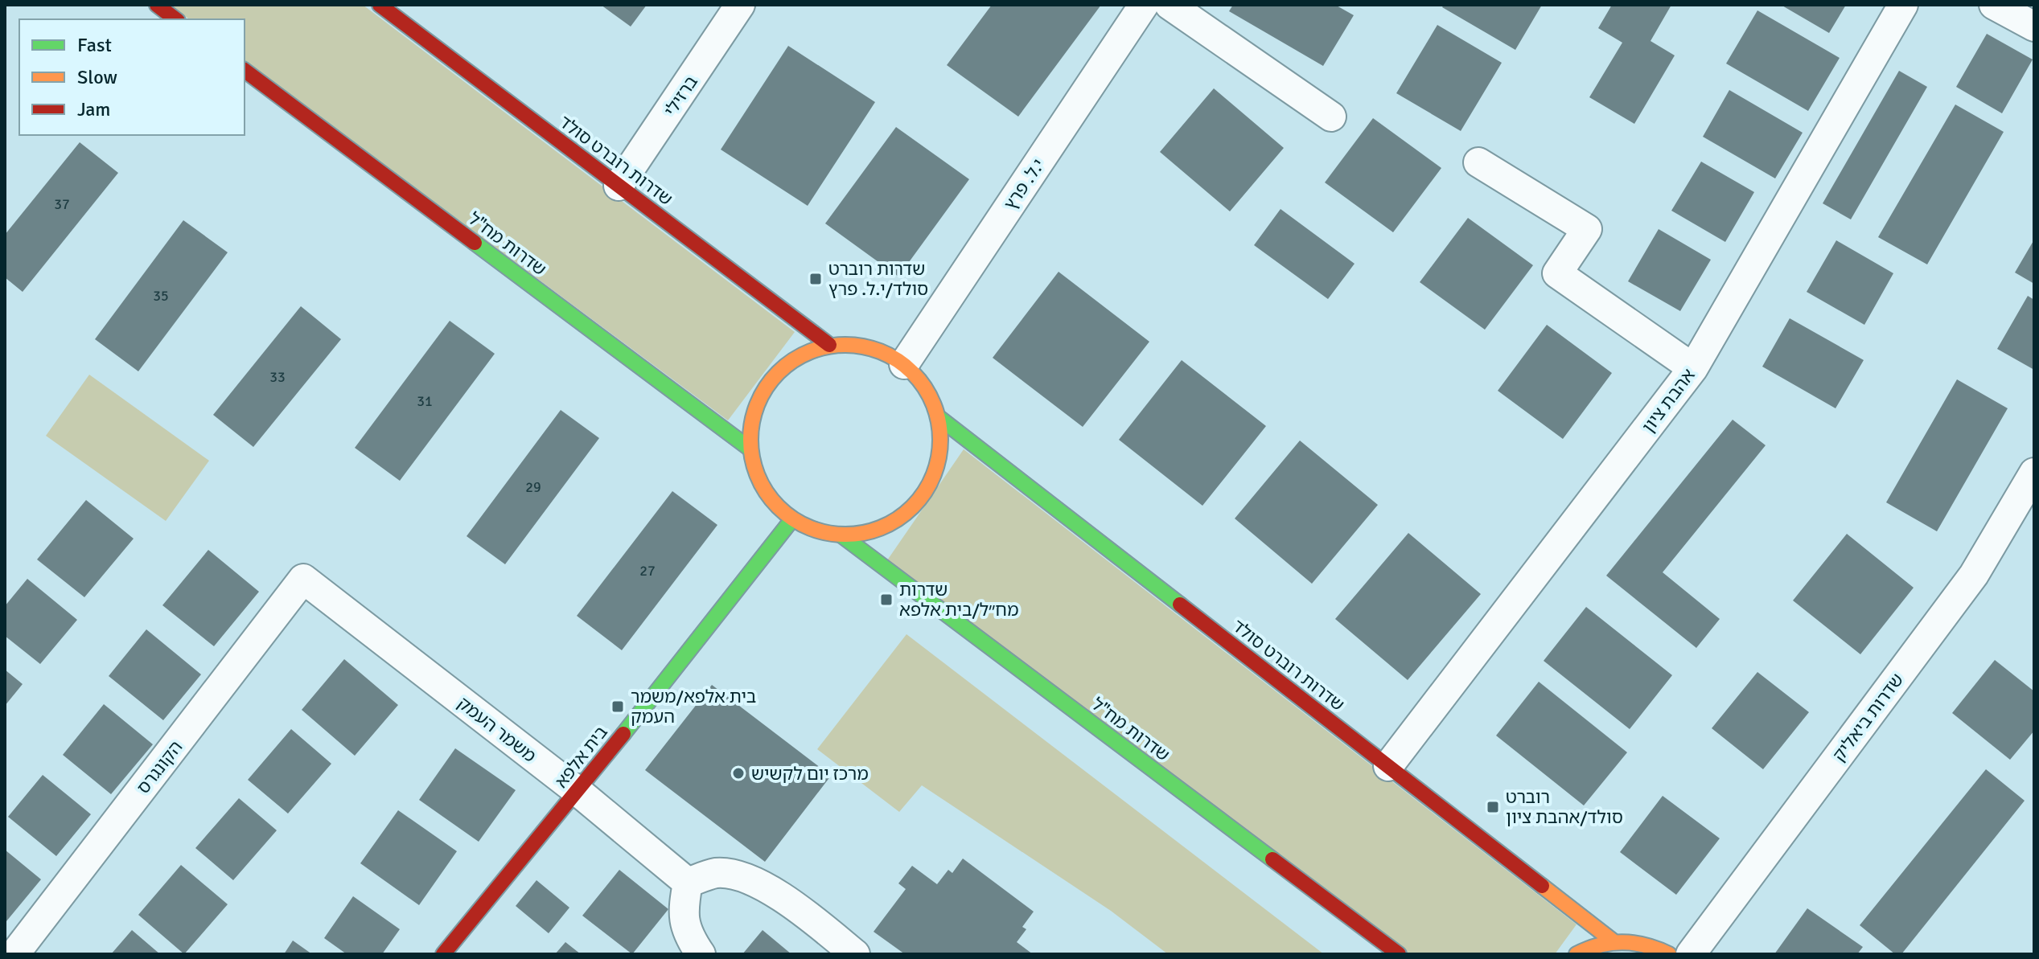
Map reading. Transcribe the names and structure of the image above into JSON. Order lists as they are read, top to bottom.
{
  "streets": {
    "street": [
      "ברזילי",
      "שדרות רוברט סולד",
      "י.ל. פרץ",
      "שדרות מח\"ל",
      "אהבת ציון",
      "שדרות ביאליק",
      "משמר העמק",
      "בית אלפא",
      "הקונגרס"
    ]
  },
  "crossings": [
    ["ברזילי", "שדרות רוברט סולד"],
    ["שדרות רוברט סולד", "י.ל. פרץ"],
    ["שדרות רוברט סולד", "שדרות מח\"ל"],
    ["שדרות רוברט סולד", "אהבת ציון"],
    ["שדרות רוברט סולד", "בית אלפא"],
    ["י.ל. פרץ", "שדרות מח\"ל"],
    ["י.ל. פרץ", "בית אלפא"],
    ["שדרות מח\"ל", "בית אלפא"],
    ["משמר העמק", "בית אלפא"],
    ["משמר העמק", "הקונגרס"]
  ],
  "places": {
    "transit": [
      "שדרות רוברט סולד/י.ל. פרץ",
      "שדרות מח״ל/בית אלפא",
      "בית אלפא/משמר העמק",
      "רוברט סולד/אהבת ציון"
    ],
    "other": ["מרכז יום לקשיש"]
  },
  "house_numbers": [
    "37",
    "35",
    "33",
    "31",
    "29",
    "27"
  ],
  "legend": ["Fast", "Slow", "Jam"]
}
